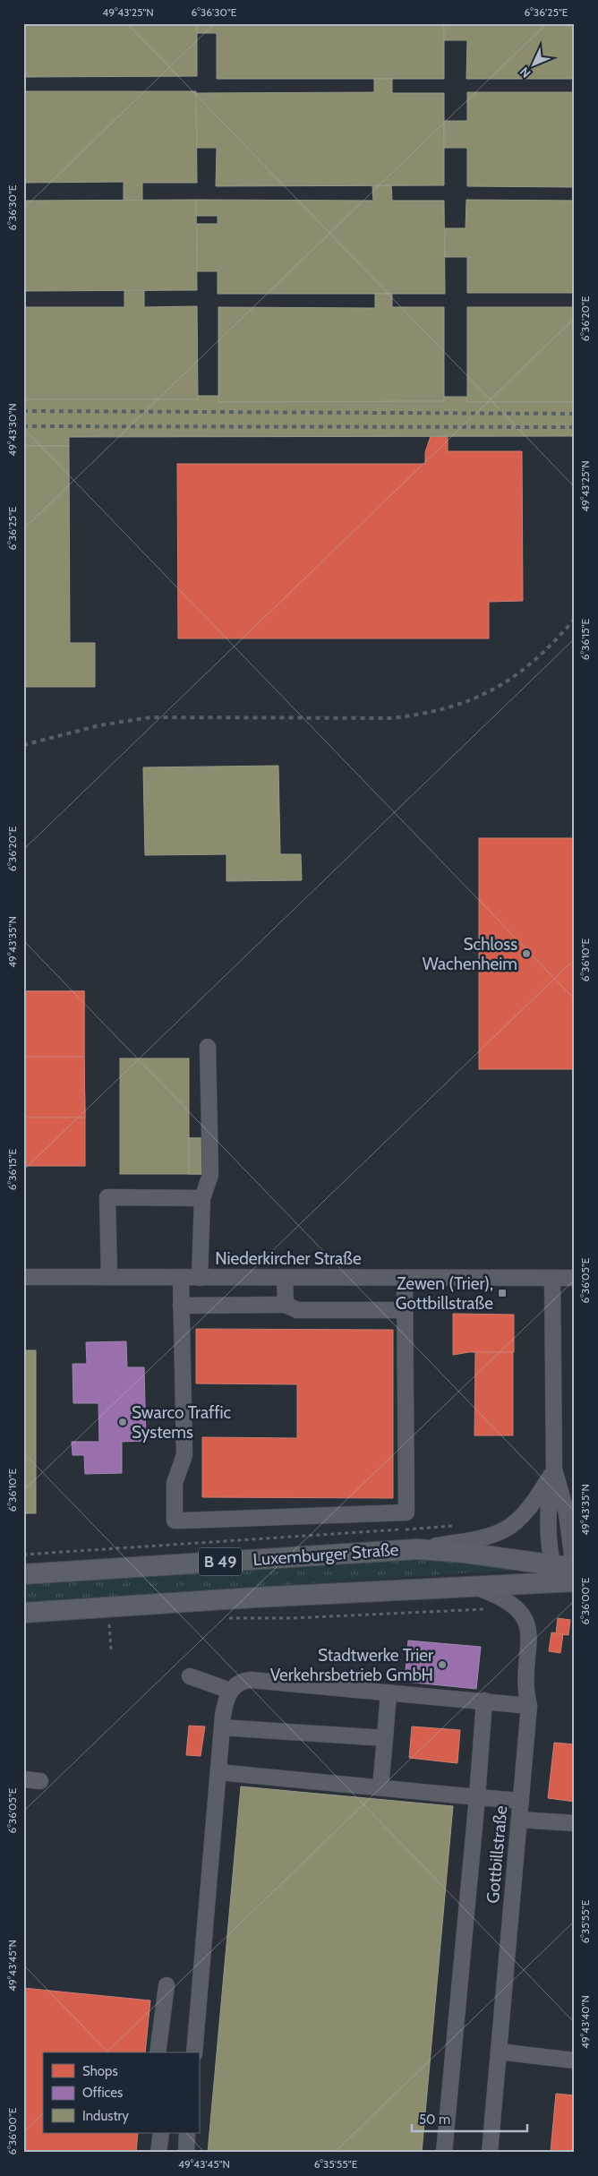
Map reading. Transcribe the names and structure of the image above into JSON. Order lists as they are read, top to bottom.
{
  "streets": {
    "main road": ["Luxemburger Straße", "B 49"],
    "street": ["Niederkircher Straße", "Gottbillstraße"]
  },
  "crossings": [
    ["Luxemburger Straße", "B 49"],
    ["B 49", "Gottbillstraße"]
  ],
  "places": {
    "other": ["Schloss Wachenheim", "Swarco Traffic Systems", "Stadtwerke Trier Verkehrsbetrieb GmbH"],
    "transit": ["Zewen (Trier), Gottbillstraße"]
  },
  "legend": ["Shops", "Offices", "Industry"],
  "scale_bar": "50 m",
  "north": "bottom left",
  "coordinates": [
    "49°43'25\"N",
    "6°36'30\"E",
    "6°36'25\"E",
    "6°36'20\"E",
    "49°43'30\"N",
    "6°36'15\"E",
    "49°43'35\"N",
    "6°36'10\"E",
    "6°36'05\"E",
    "6°36'00\"E",
    "6°35'55\"E",
    "49°43'45\"N",
    "49°43'40\"N"
  ]
}
